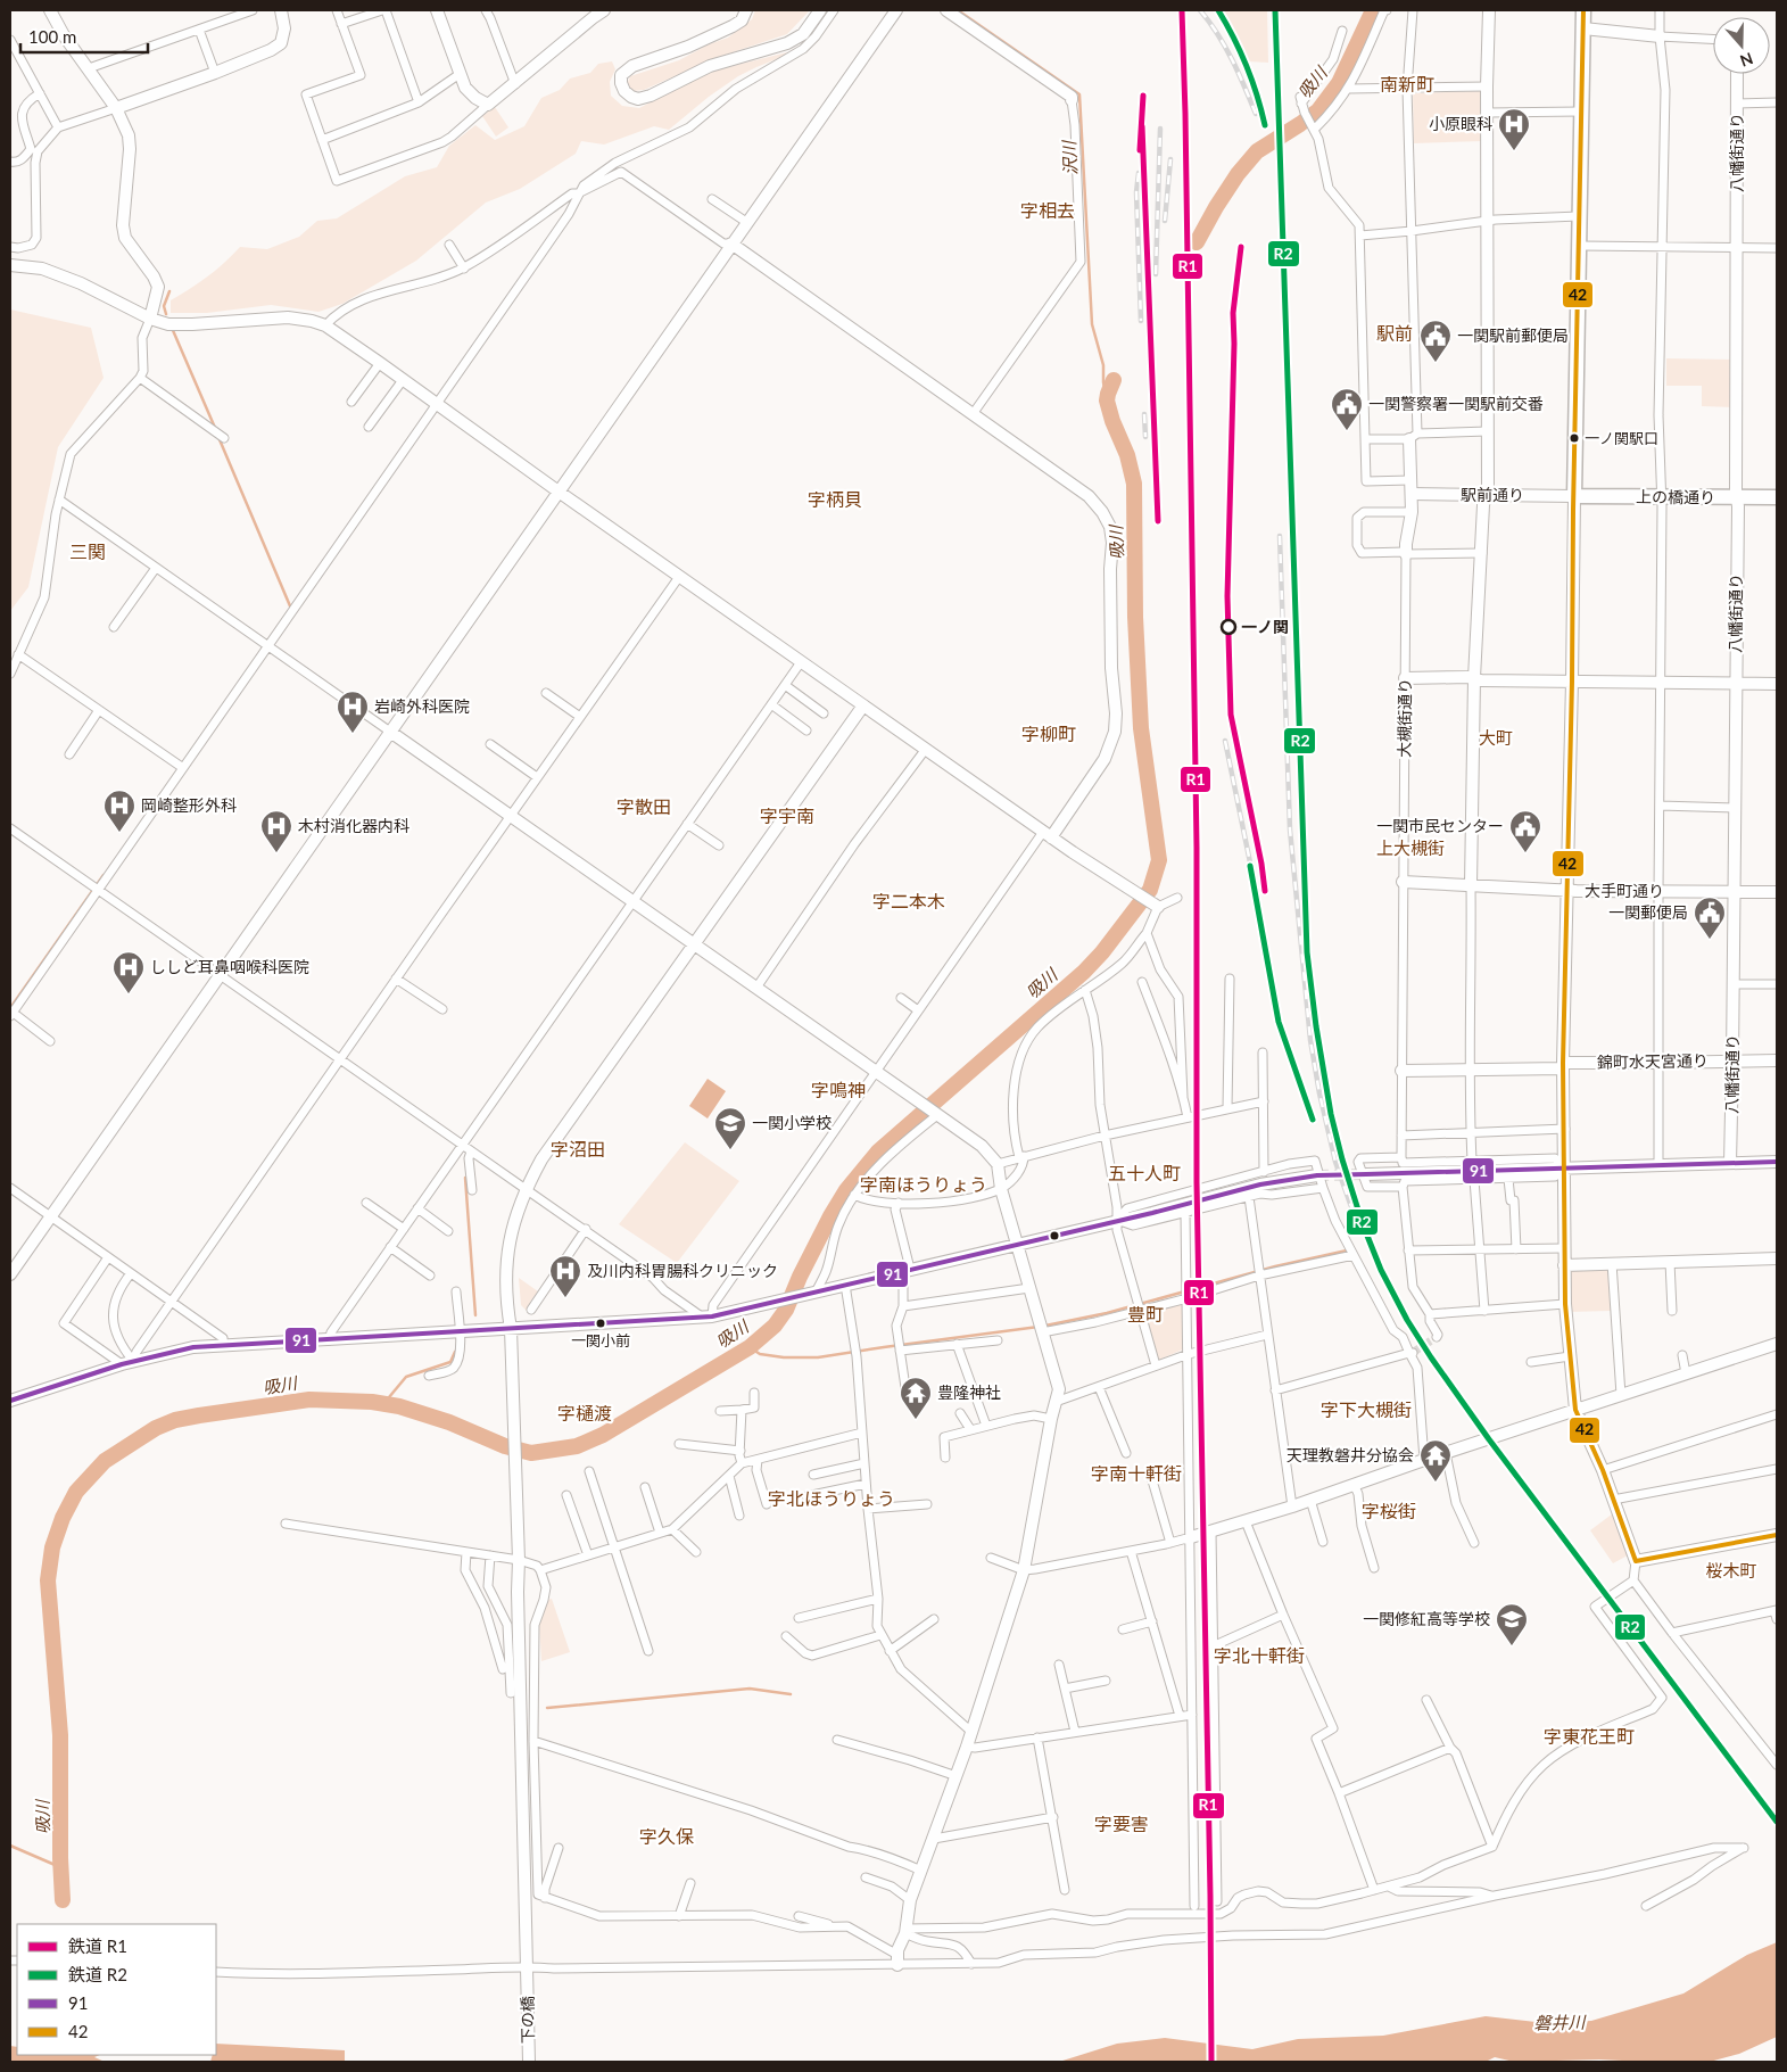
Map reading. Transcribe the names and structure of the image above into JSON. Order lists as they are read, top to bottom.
{
  "streets": {
    "highway": ["上の橋通り"],
    "street": [
      "八幡街通り",
      "駅前通り",
      "大槻街通り",
      "大手町通り",
      "錦町水天宮通り",
      "下の橋"
    ]
  },
  "crossings": [
    ["八幡街通り", "上の橋通り"],
    ["八幡街通り", "大手町通り"],
    ["八幡街通り", "錦町水天宮通り"],
    ["駅前通り", "上の橋通り"],
    ["大槻街通り", "大手町通り"],
    ["大槻街通り", "錦町水天宮通り"]
  ],
  "districts": [
    "南新町",
    "字相去",
    "駅前",
    "字柄貝",
    "三関",
    "字柳町",
    "大町",
    "字散田",
    "字宇南",
    "上大槻街",
    "字二本木",
    "字鳴神",
    "字沼田",
    "五十人町",
    "字南ほうりょう",
    "豊町",
    "字下大槻街",
    "字樋渡",
    "字南十軒街",
    "字北ほうりょう",
    "字桜街",
    "桜木町",
    "字北十軒街",
    "字東花王町",
    "字要害",
    "字久保"
  ],
  "water": ["吸川", "沢川", "磐井川"],
  "places": {
    "hospital": [
      "小原眼科",
      "岩崎外科医院",
      "岡崎整形外科",
      "木村消化器内科",
      "ししど耳鼻咽喉科医院",
      "及川内科胃腸科クリニック"
    ],
    "public building": [
      "一関駅前郵便局",
      "一関警察署一関駅前交番",
      "一関市民センター",
      "一関郵便局"
    ],
    "other": ["一ノ関駅口", "一ノ関", "一関小前"],
    "school or university": ["一関小学校", "一関修紅高等学校"],
    "temple": ["豊隆神社", "天理教磐井分協会"]
  },
  "lines": [
    "rail line R1",
    "rail line R2",
    "transit line 42",
    "transit line 91"
  ],
  "legend": [
    "鉄道 R1",
    "鉄道 R2",
    "91",
    "42"
  ],
  "scale_bar": "100 m",
  "north": "bottom"
}
